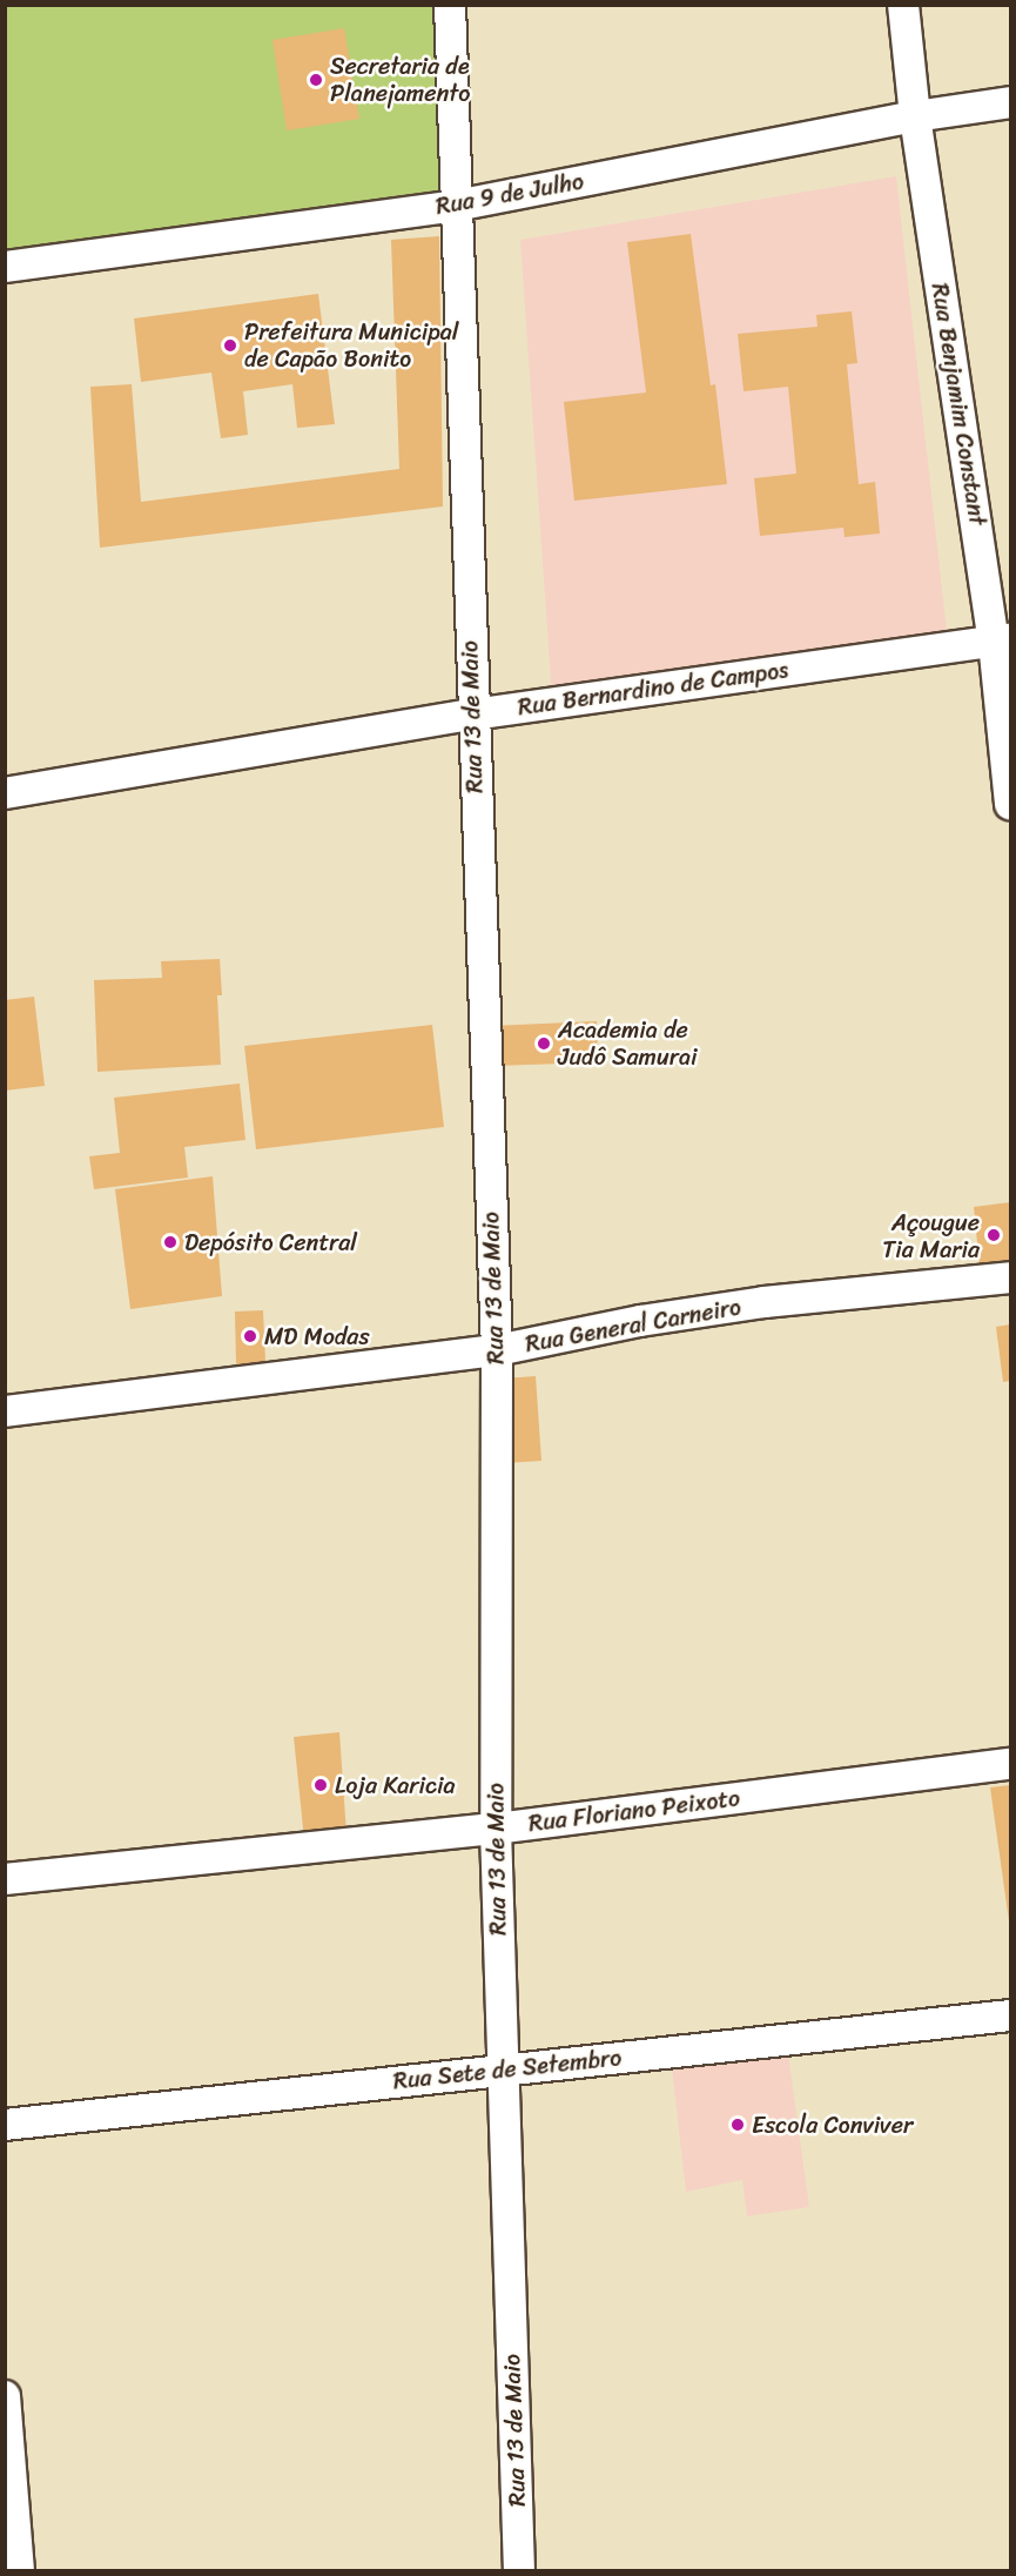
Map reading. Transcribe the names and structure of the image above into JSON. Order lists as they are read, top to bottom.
{
  "streets": {
    "street": [
      "Rua 9 de Julho",
      "Rua Benjamim Constant",
      "Rua Bernardino de Campos",
      "Rua 13 de Maio",
      "Rua General Carneiro",
      "Rua Floriano Peixoto",
      "Rua Sete de Setembro"
    ]
  },
  "crossings": [
    ["Rua 9 de Julho", "Rua Benjamim Constant"],
    ["Rua 9 de Julho", "Rua 13 de Maio"],
    ["Rua Benjamim Constant", "Rua Bernardino de Campos"],
    ["Rua Bernardino de Campos", "Rua 13 de Maio"],
    ["Rua 13 de Maio", "Rua General Carneiro"],
    ["Rua 13 de Maio", "Rua Floriano Peixoto"],
    ["Rua 13 de Maio", "Rua Sete de Setembro"]
  ],
  "places": [
    "Secretaria de Planejamento",
    "Prefeitura Municipal de Capão Bonito",
    "Academia de Judô Samurai",
    "Açougue Tia Maria",
    "Depósito Central",
    "MD Modas",
    "Loja Karicia",
    "Escola Conviver"
  ]
}
